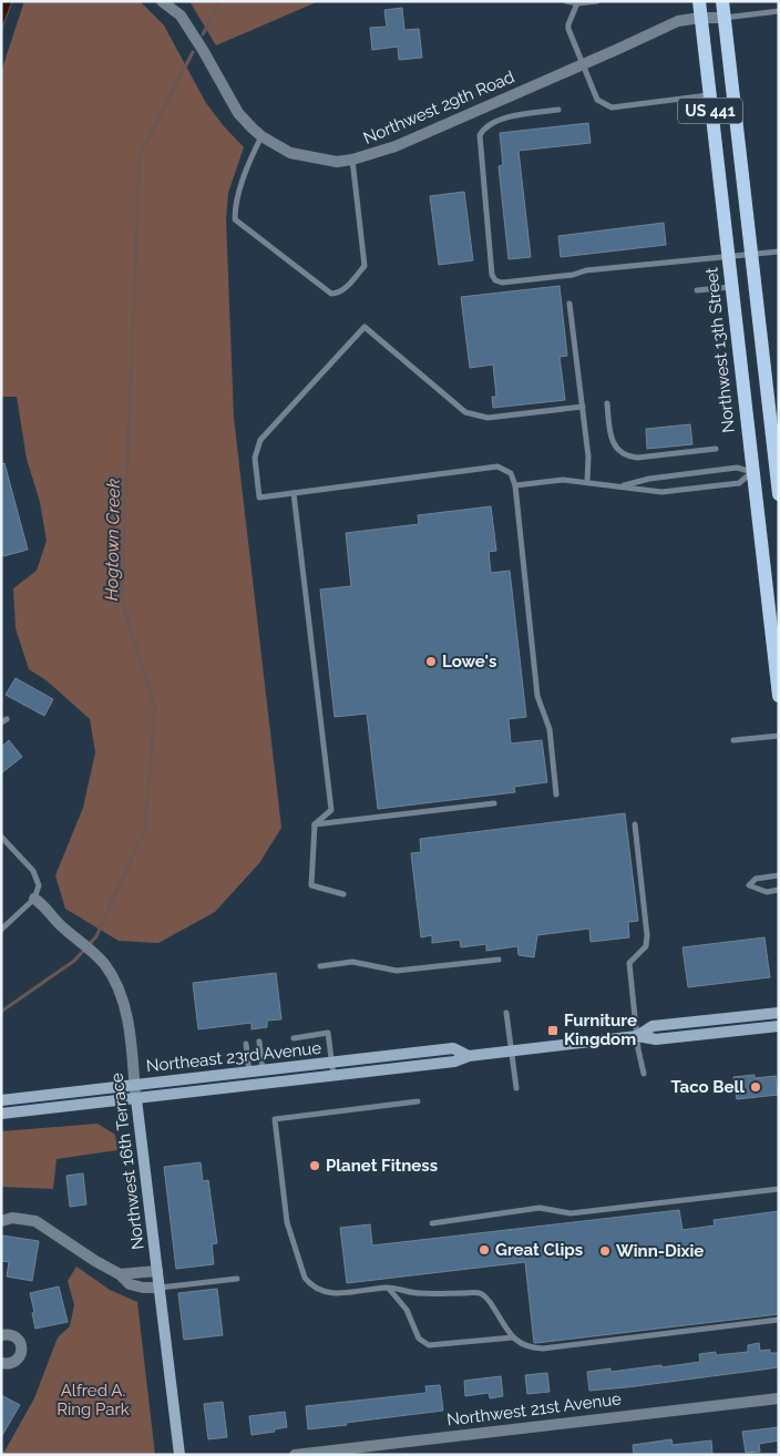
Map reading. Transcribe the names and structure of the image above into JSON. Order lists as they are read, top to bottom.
{
  "streets": {
    "main road": ["US 441", "Northwest 13th Street"],
    "street": [
      "Northwest 29th Road",
      "Northeast 23rd Avenue",
      "Northwest 16th Terrace",
      "Northwest 21st Avenue"
    ]
  },
  "crossings": [
    ["Northwest 29th Road", "US 441"],
    ["Northwest 29th Road", "Northwest 13th Street"],
    ["Northeast 23rd Avenue", "Northwest 16th Terrace"]
  ],
  "water": ["Hogtown Creek"],
  "parks": ["Alfred A. Ring Park"],
  "places": {
    "other": [
      "Lowe's",
      "Taco Bell",
      "Planet Fitness",
      "Great Clips",
      "Winn-Dixie"
    ],
    "transit": ["Furniture Kingdom"]
  }
}
